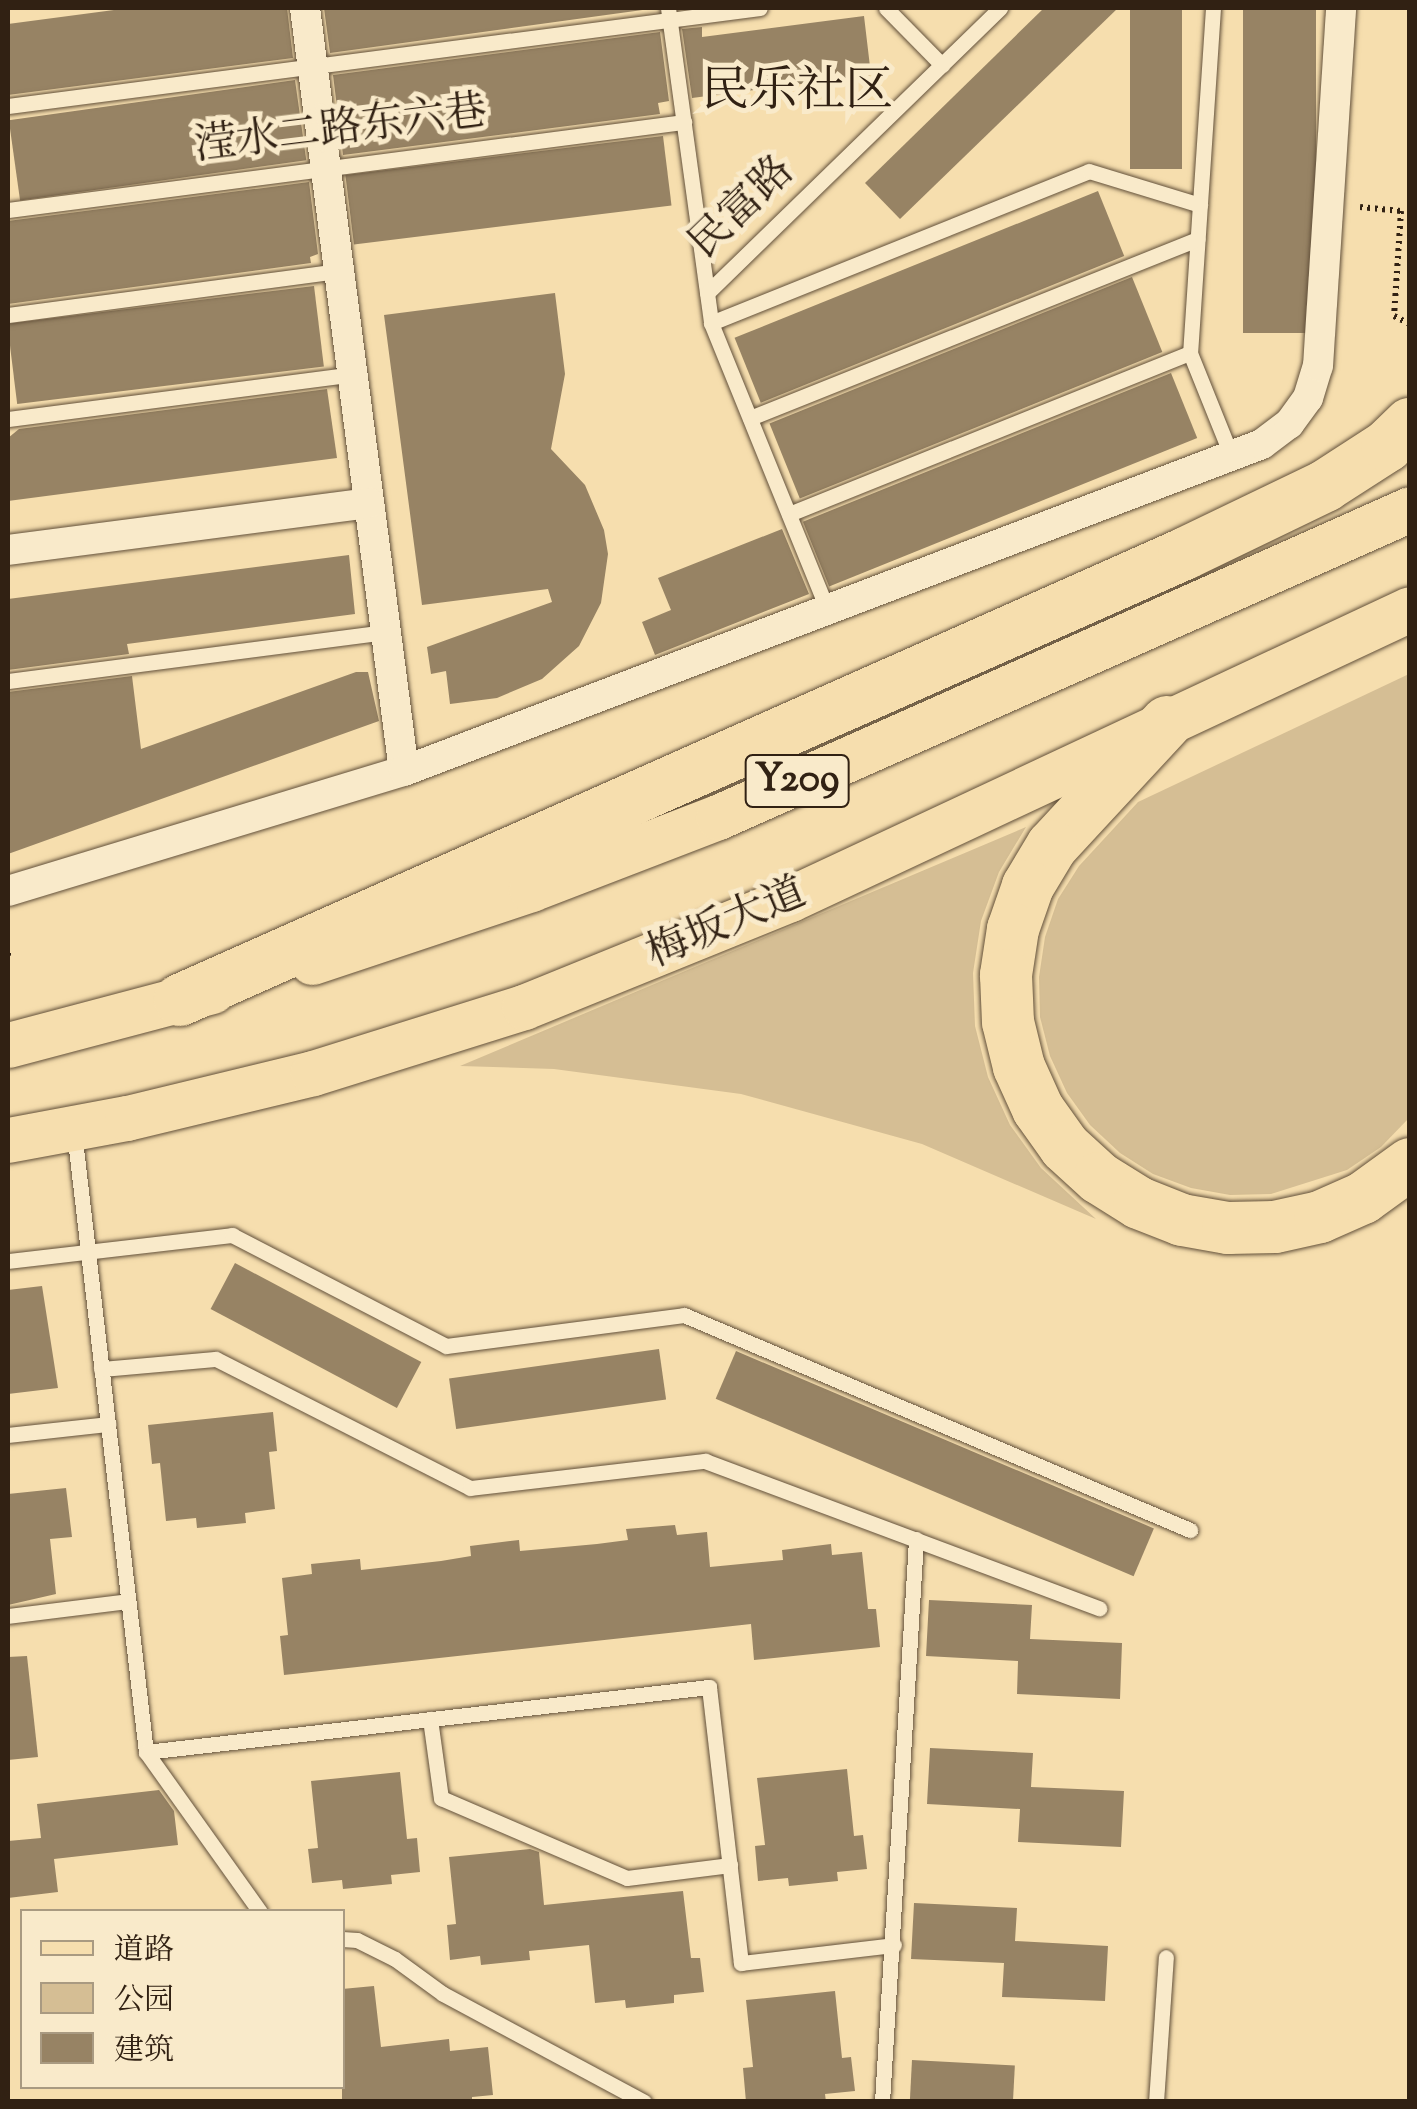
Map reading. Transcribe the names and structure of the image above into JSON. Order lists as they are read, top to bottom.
{
  "streets": {
    "main road": ["Y209", "梅坂大道"],
    "lane": ["滢水二路东六巷", "民富路"]
  },
  "districts": ["民乐社区"],
  "legend": ["道路", "公园", "建筑"]
}
